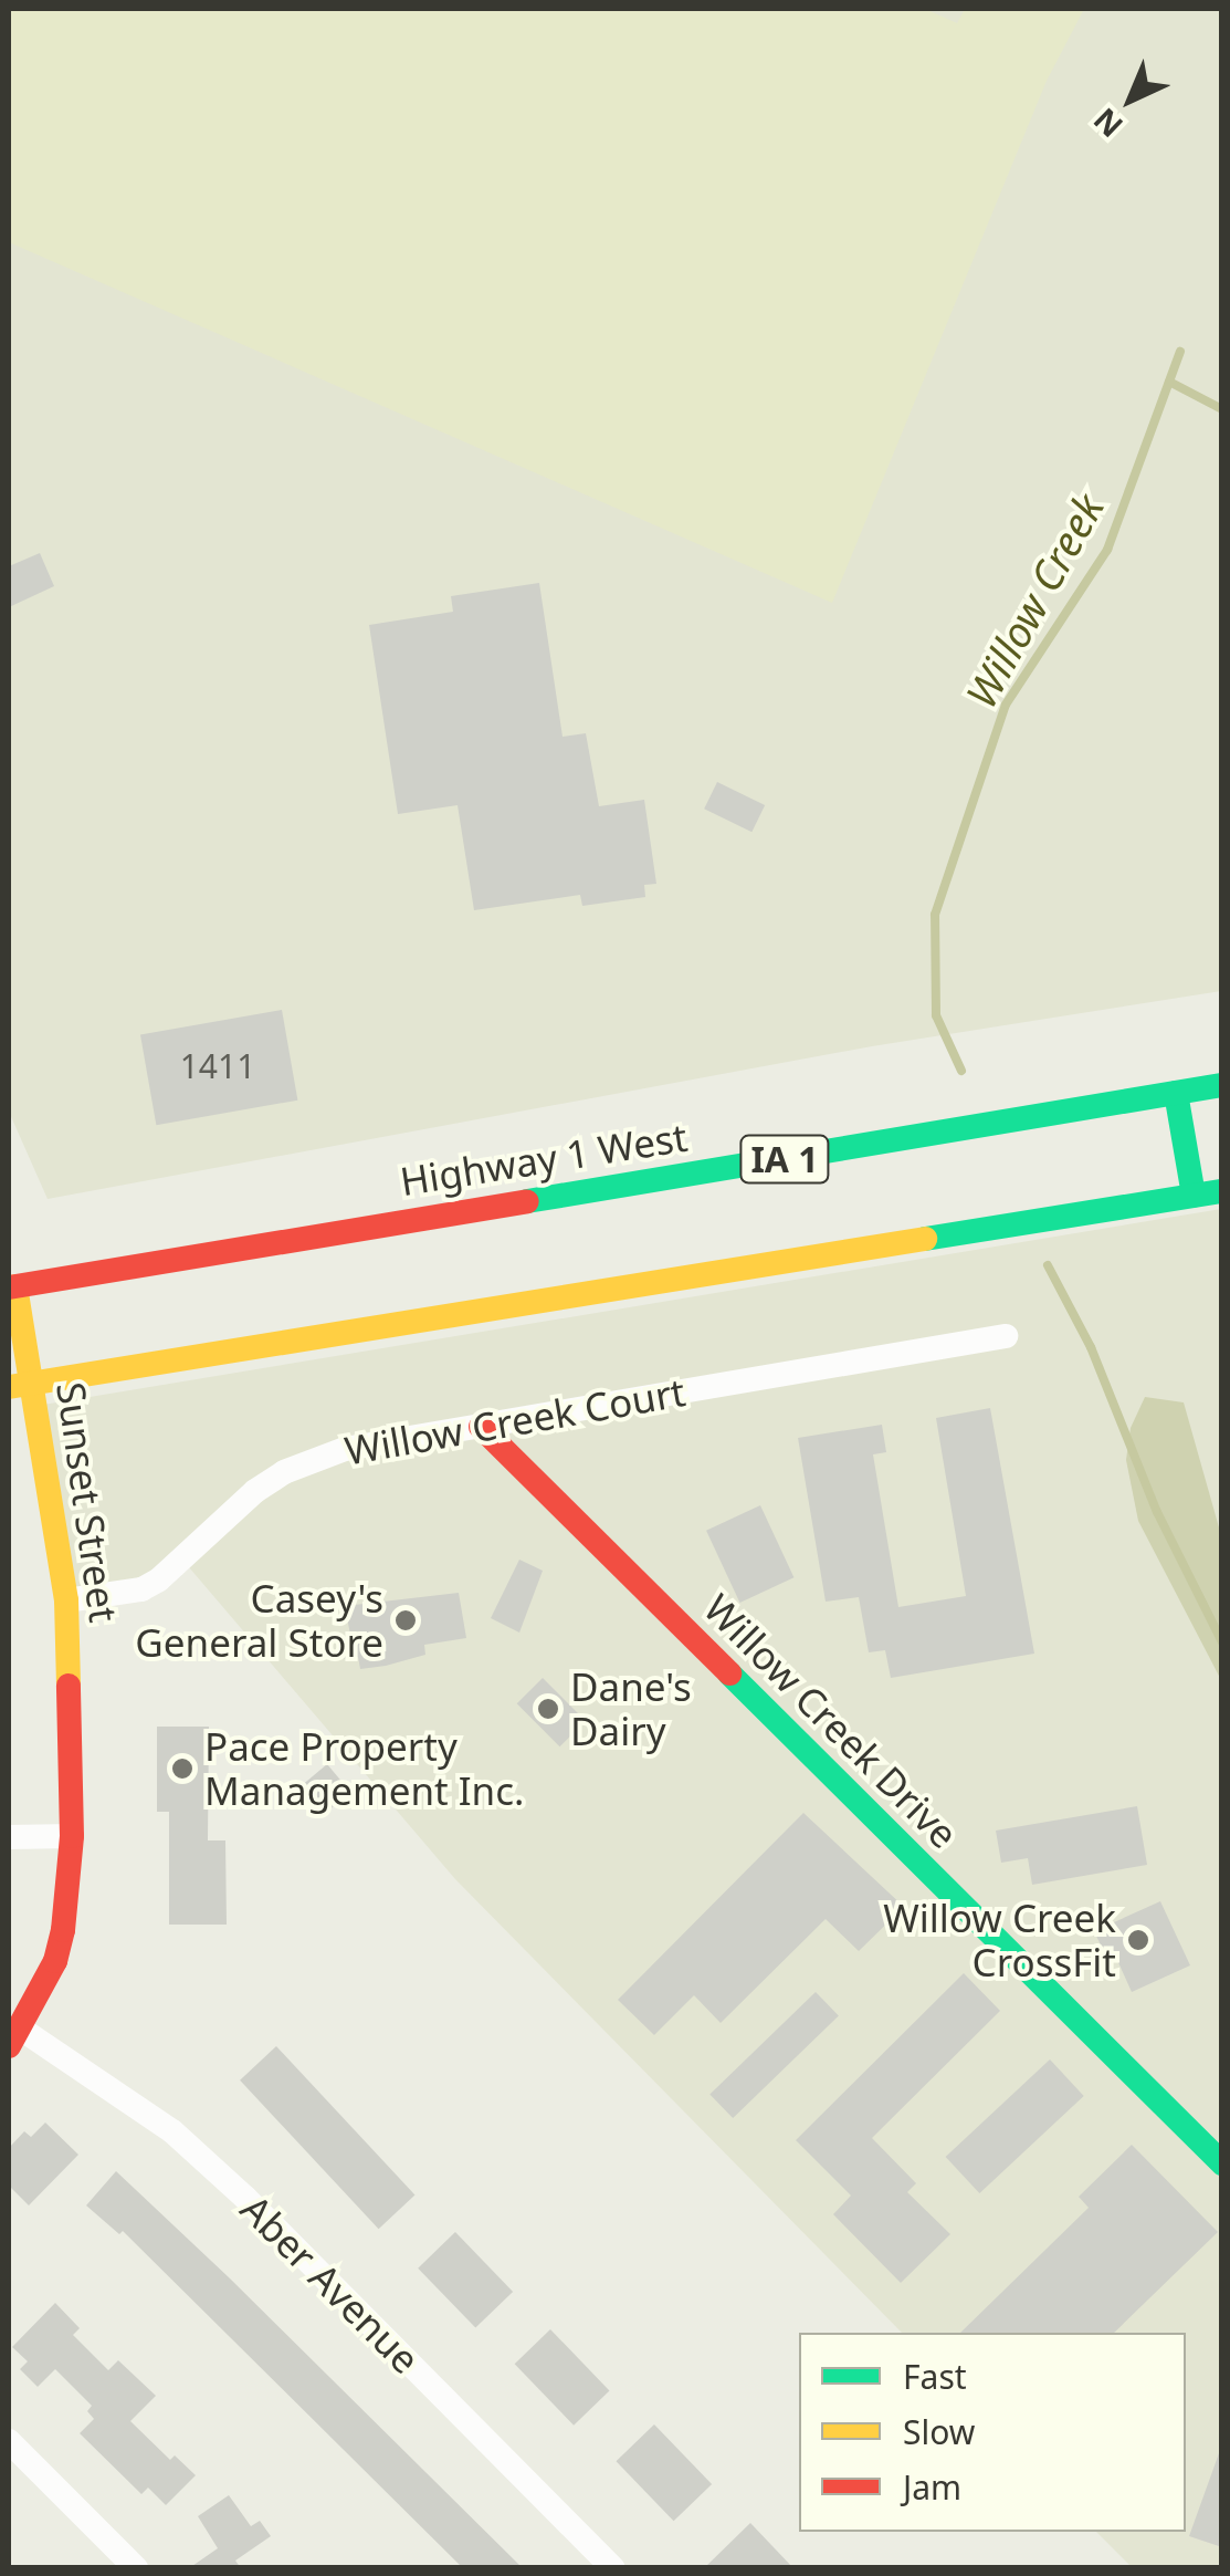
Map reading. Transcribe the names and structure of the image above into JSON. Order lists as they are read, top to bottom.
{
  "streets": {
    "main road": [
      "Highway 1 West",
      "IA 1",
      "Sunset Street",
      "Willow Creek Drive"
    ],
    "street": ["Willow Creek Court", "Aber Avenue"]
  },
  "crossings": [
    ["Highway 1 West", "Sunset Street"],
    ["Willow Creek Court", "Sunset Street"],
    ["Willow Creek Court", "Willow Creek Drive"],
    ["Sunset Street", "Aber Avenue"]
  ],
  "water": ["Willow Creek"],
  "places": [
    "Casey's General Store",
    "Dane's Dairy",
    "Pace Property Management Inc.",
    "Willow Creek CrossFit"
  ],
  "house_numbers": ["1411"],
  "legend": ["Fast", "Slow", "Jam"],
  "north": "bottom left"
}
